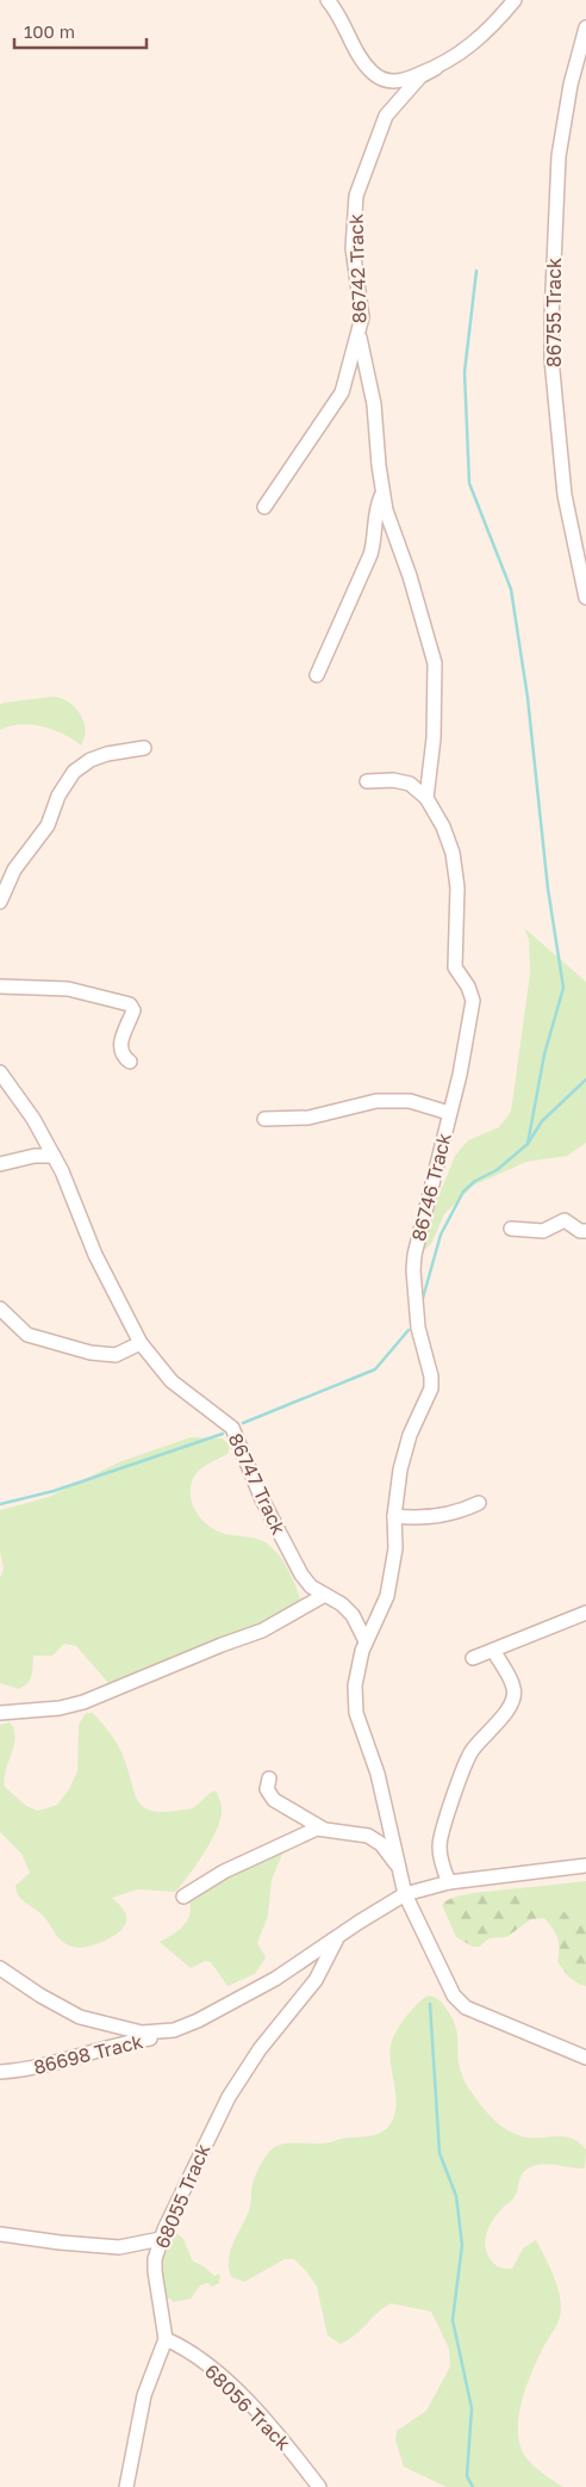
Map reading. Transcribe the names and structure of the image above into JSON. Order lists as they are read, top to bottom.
{
  "streets": {
    "street": [
      "86742 Track",
      "86755 Track",
      "86746 Track",
      "86747 Track",
      "86698 Track",
      "68055 Track",
      "68056 Track"
    ]
  },
  "crossings": [
    ["86746 Track", "86747 Track"],
    ["68055 Track", "68056 Track"]
  ],
  "scale_bar": "100 m"
}
